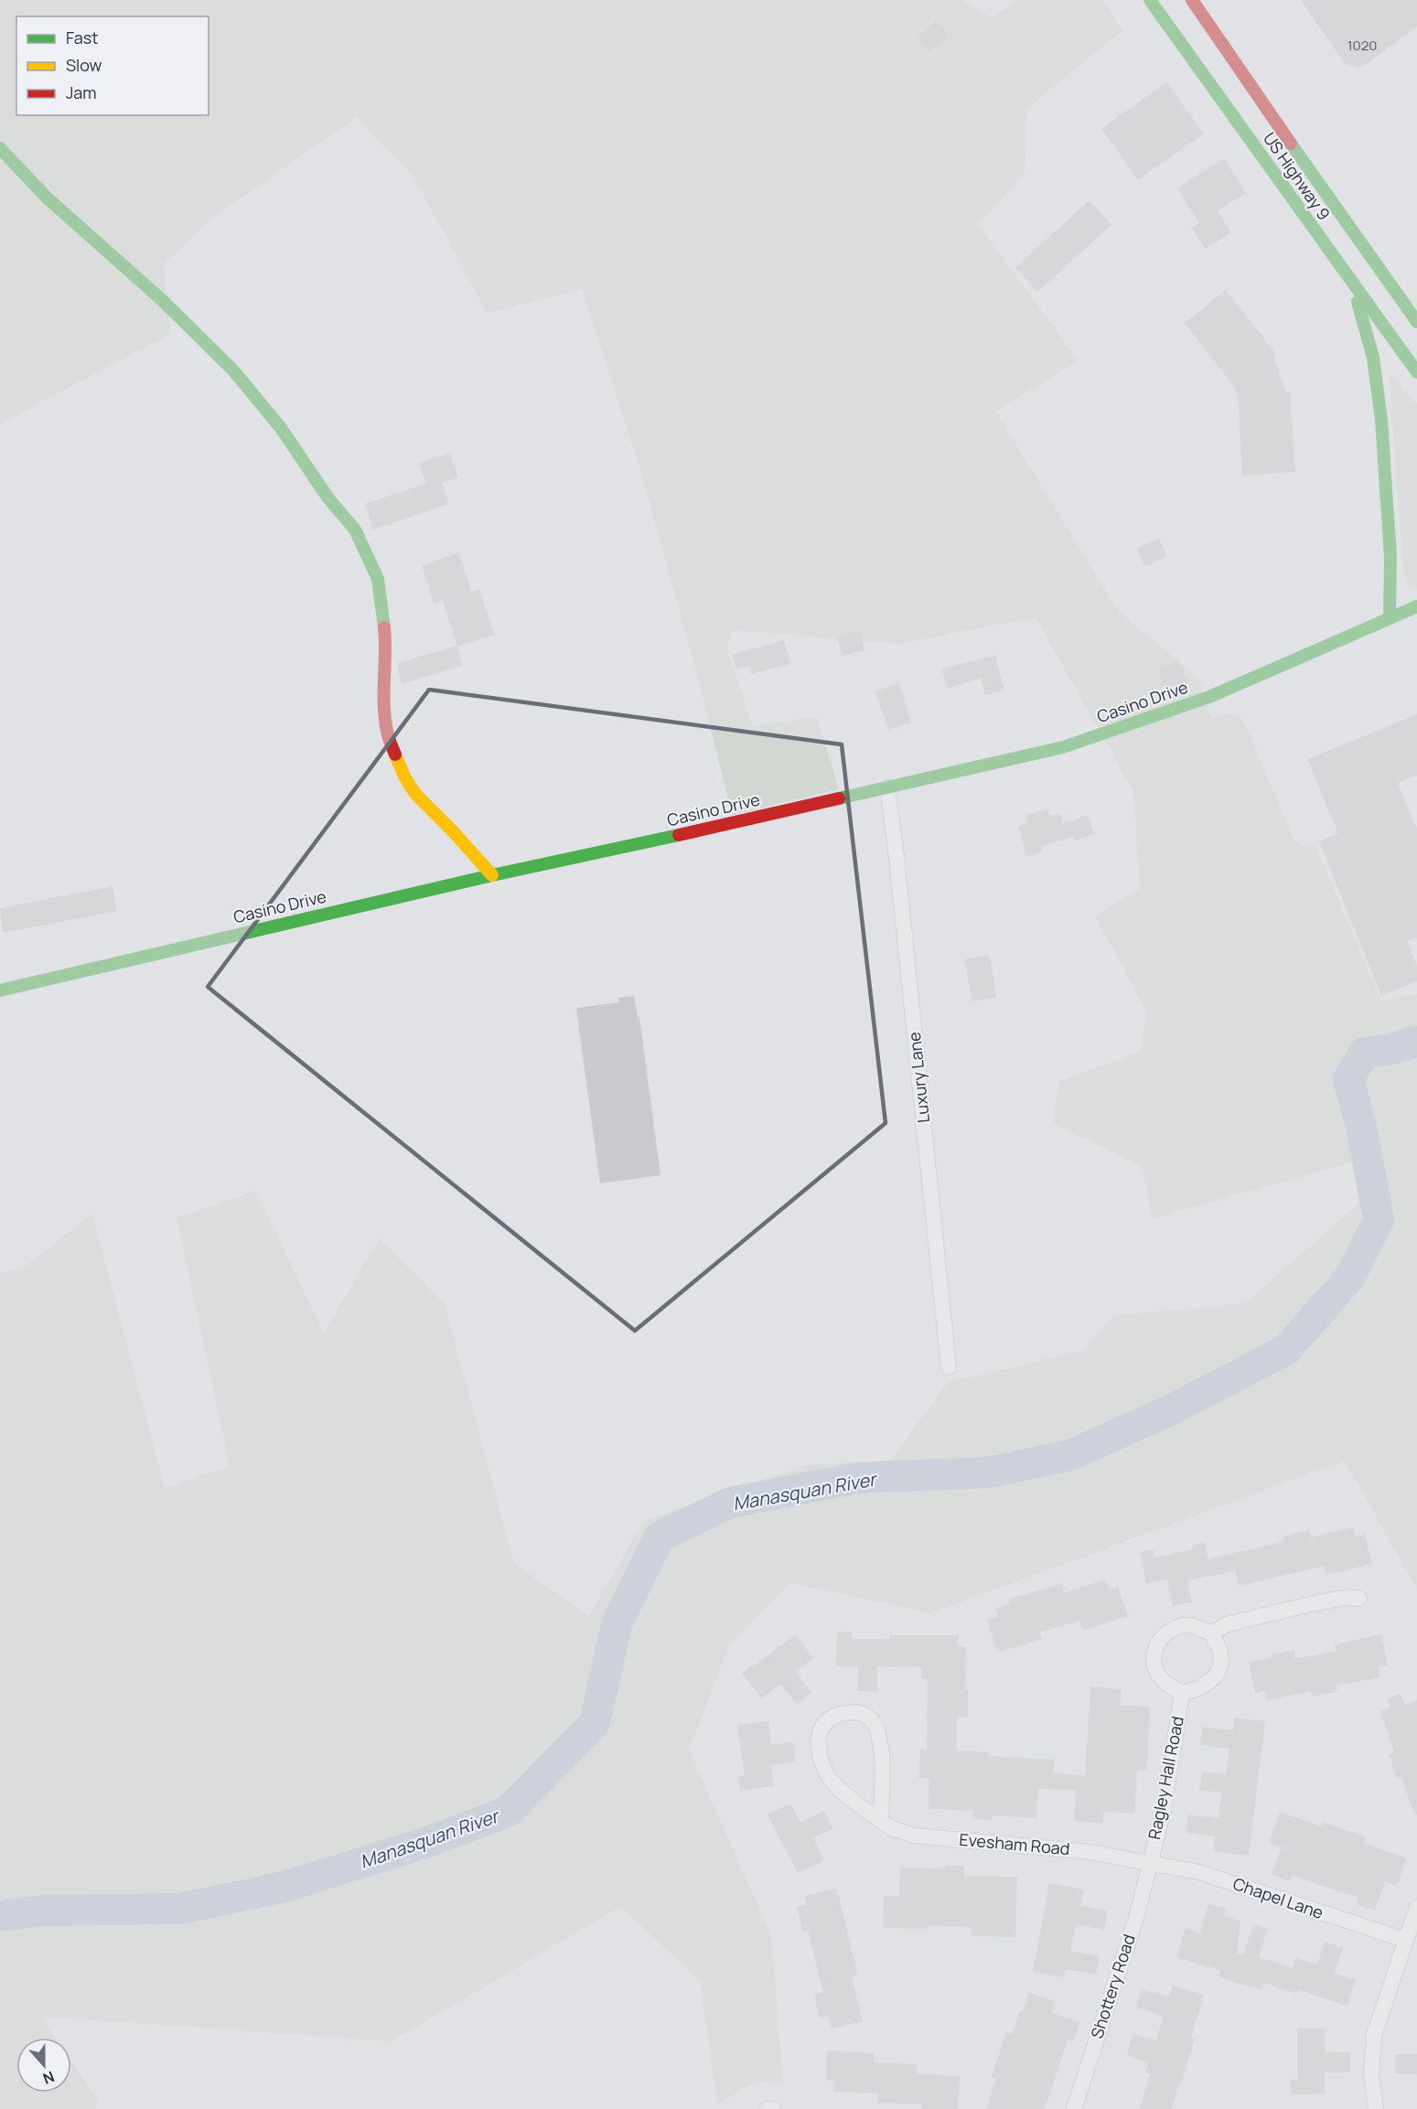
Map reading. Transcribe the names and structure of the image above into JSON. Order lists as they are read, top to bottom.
{
  "streets": {
    "main road": ["US Highway 9", "Casino Drive"],
    "street": [
      "Luxury Lane",
      "Ragley Hall Road",
      "Evesham Road",
      "Chapel Lane",
      "Shottery Road"
    ]
  },
  "crossings": [
    ["Casino Drive", "Luxury Lane"],
    ["Ragley Hall Road", "Evesham Road"],
    ["Ragley Hall Road", "Chapel Lane"],
    ["Ragley Hall Road", "Shottery Road"],
    ["Evesham Road", "Chapel Lane"],
    ["Evesham Road", "Shottery Road"],
    ["Chapel Lane", "Shottery Road"]
  ],
  "water": ["Manasquan River"],
  "house_numbers": ["1020"],
  "legend": ["Fast", "Slow", "Jam"],
  "north": "bottom"
}
